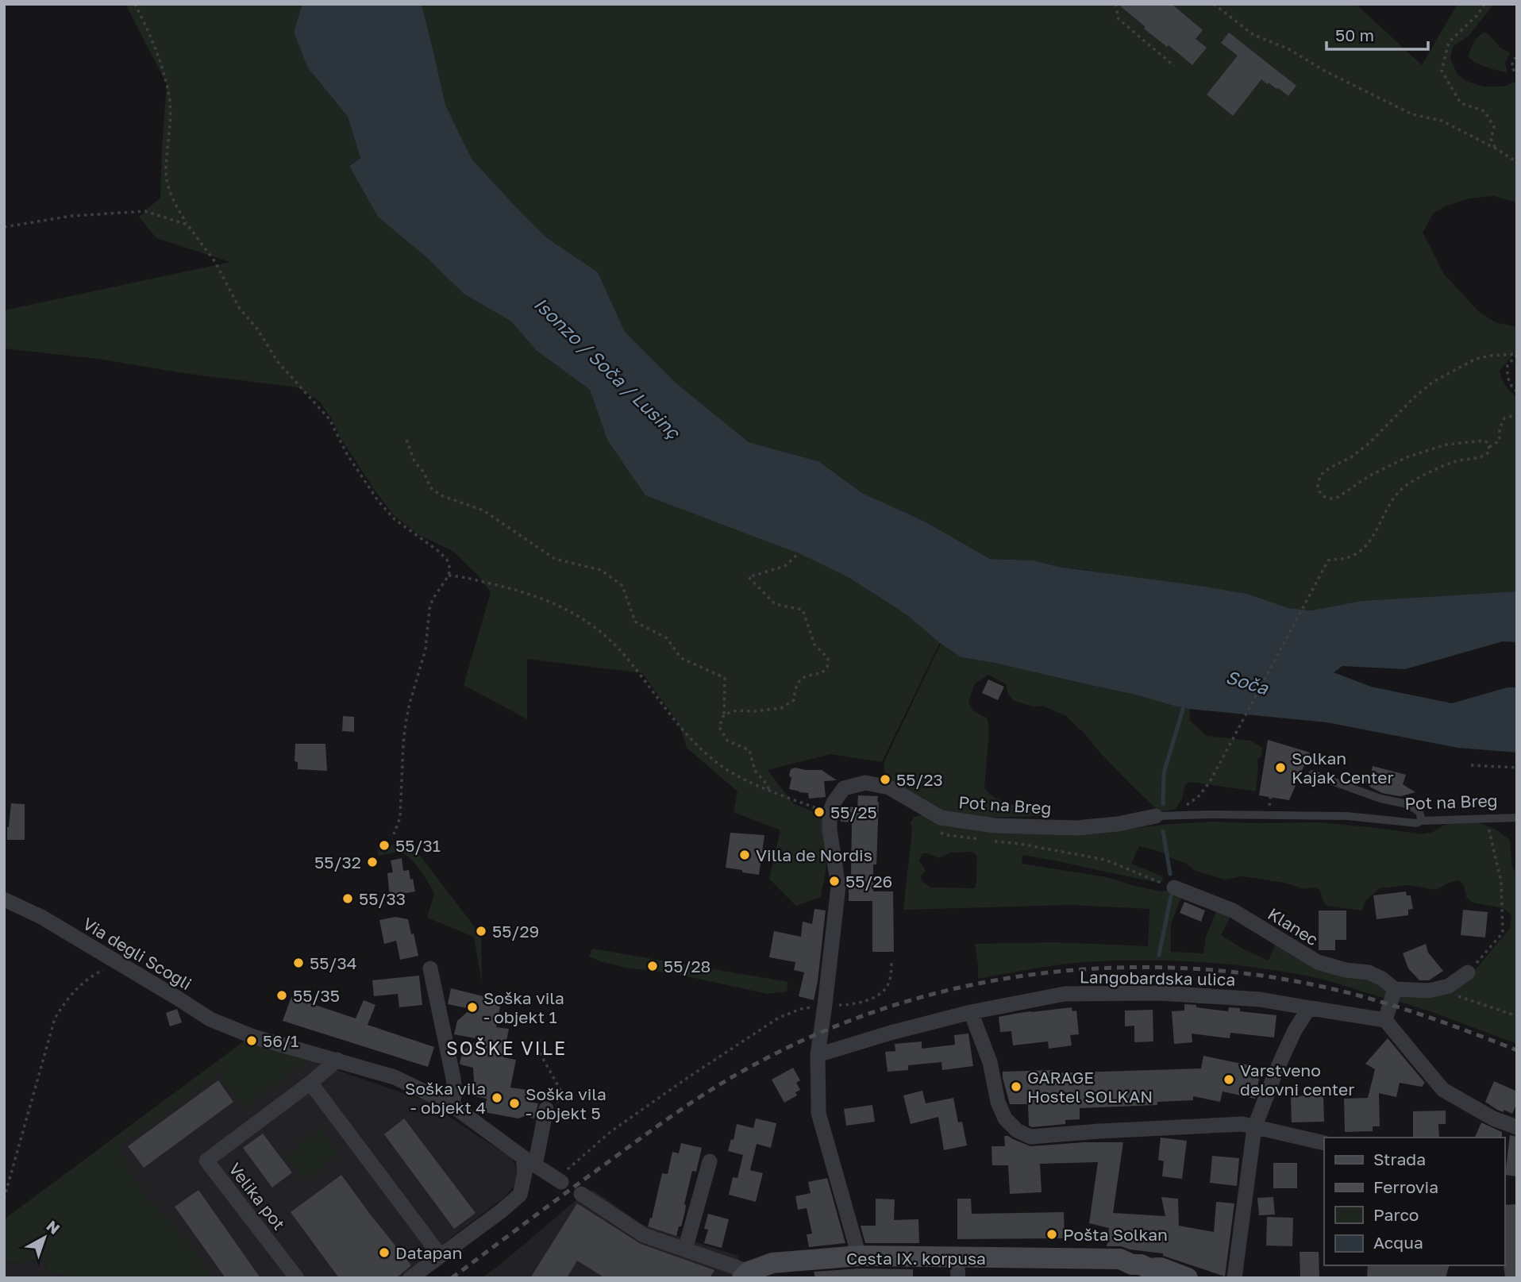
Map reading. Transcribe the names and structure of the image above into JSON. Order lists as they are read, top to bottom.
{
  "streets": {
    "main road": ["Cesta IX. korpusa"],
    "street": [
      "Pot na Breg",
      "Klanec",
      "Via degli Scogli",
      "Langobardska ulica",
      "Velika pot"
    ]
  },
  "crossings": [
    ["Via degli Scogli", "Velika pot"]
  ],
  "districts": ["SOŠKE VILE"],
  "water": ["Isonzo / Soča / Lusinç", "Soča"],
  "places": [
    "Solkan Kajak Center",
    "55/23",
    "55/25",
    "55/31",
    "Villa de Nordis",
    "55/32",
    "55/26",
    "55/33",
    "55/29",
    "55/34",
    "55/28",
    "55/35",
    "Soška vila - objekt 1",
    "56/1",
    "Varstveno delovni center",
    "GARAGE Hostel SOLKAN",
    "Soška vila - objekt 4",
    "Soška vila - objekt 5",
    "Pošta Solkan",
    "Datapan"
  ],
  "legend": [
    "Strada",
    "Ferrovia",
    "Parco",
    "Acqua"
  ],
  "scale_bar": "50 m",
  "north": "top right"
}
